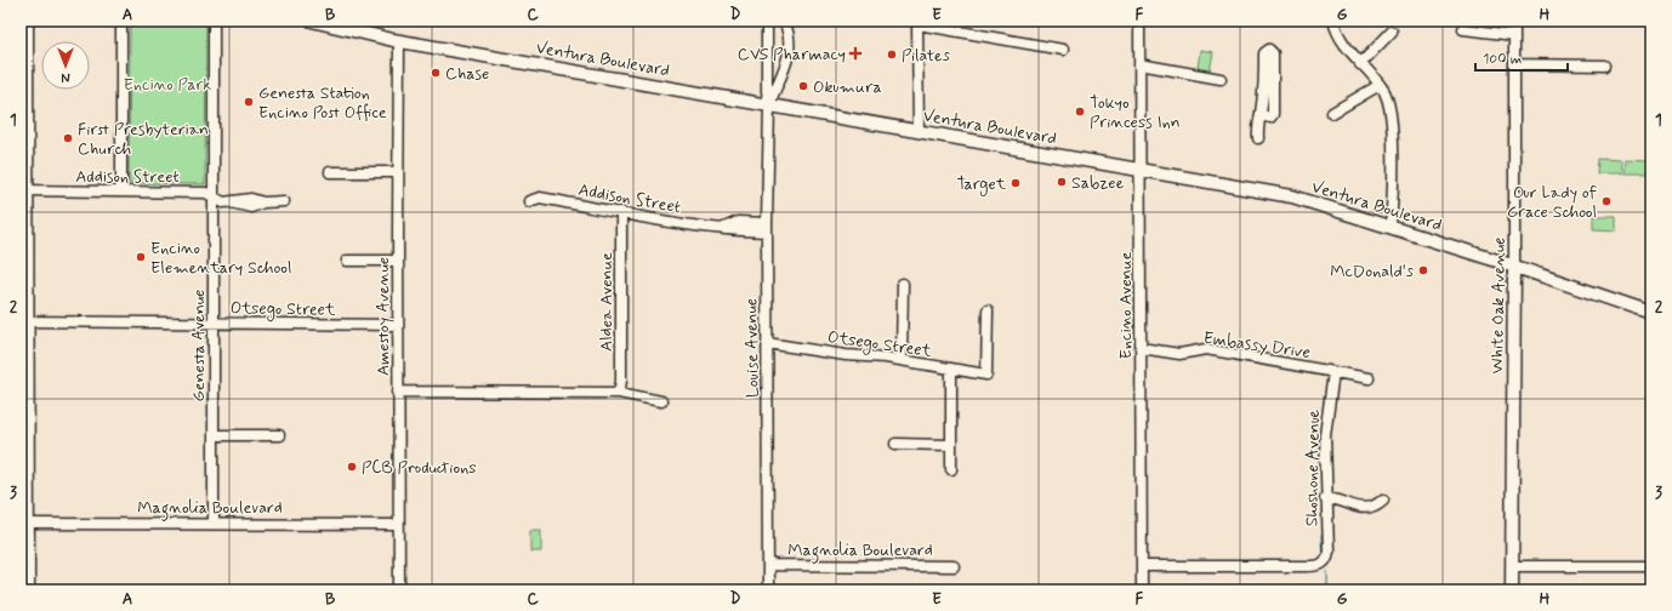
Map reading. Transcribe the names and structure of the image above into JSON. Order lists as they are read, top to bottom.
{
  "streets": {
    "main road": ["Ventura Boulevard", "White Oak Avenue"],
    "street": [
      "Addison Street",
      "Aldea Avenue",
      "Encino Avenue",
      "Otsego Street",
      "Amestoy Avenue",
      "Embassy Drive",
      "Genesta Avenue",
      "Louise Avenue",
      "Shoshone Avenue",
      "Magnolia Boulevard"
    ]
  },
  "crossings": [
    ["Ventura Boulevard", "Encino Avenue"],
    ["Ventura Boulevard", "White Oak Avenue"],
    ["Ventura Boulevard", "Amestoy Avenue"],
    ["Ventura Boulevard", "Louise Avenue"],
    ["Addison Street", "Aldea Avenue"],
    ["Addison Street", "Genesta Avenue"],
    ["Addison Street", "Louise Avenue"],
    ["Encino Avenue", "Embassy Drive"],
    ["Encino Avenue", "Shoshone Avenue"],
    ["Otsego Street", "Amestoy Avenue"],
    ["Otsego Street", "Genesta Avenue"],
    ["Otsego Street", "Louise Avenue"],
    ["Amestoy Avenue", "Magnolia Boulevard"],
    ["Embassy Drive", "Shoshone Avenue"],
    ["Genesta Avenue", "Magnolia Boulevard"],
    ["Louise Avenue", "Magnolia Boulevard"]
  ],
  "parks": ["Encino Park"],
  "places": {
    "health": ["CVS Pharmacy"],
    "other": [
      "Pilates",
      "Chase",
      "Okumura",
      "Genesta Station Encino Post Office",
      "Tokyo Princess Inn",
      "First Presbyterian Church",
      "Sabzee",
      "Target",
      "Our Lady of Grace School",
      "Encino Elementary School",
      "McDonald's",
      "PCB Productions"
    ]
  },
  "scale_bar": "100 m",
  "north": "bottom",
  "grid": {
    "columns": [
      "A",
      "B",
      "C",
      "D",
      "E",
      "F",
      "G",
      "H"
    ],
    "rows": ["1", "2", "3"]
  }
}
